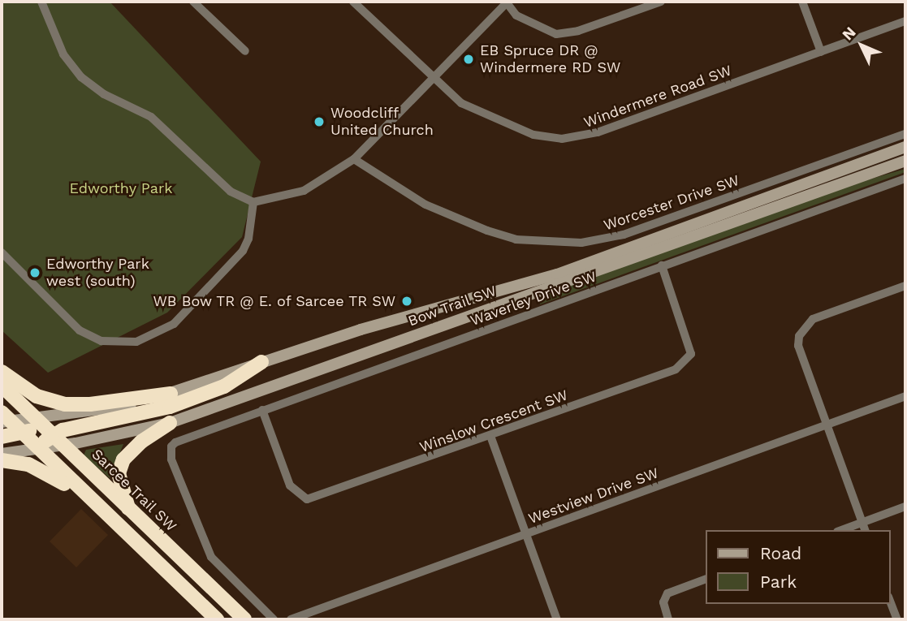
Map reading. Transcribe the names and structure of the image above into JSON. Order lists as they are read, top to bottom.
{
  "streets": {
    "highway": ["Sarcee Trail SW"],
    "main road": ["Bow Trail SW"],
    "street": [
      "Windermere Road SW",
      "Worcester Drive SW",
      "Waverley Drive SW",
      "Winslow Crescent SW",
      "Westview Drive SW"
    ]
  },
  "crossings": [
    ["Waverley Drive SW", "Winslow Crescent SW"],
    ["Bow Trail SW", "Sarcee Trail SW"]
  ],
  "parks": ["Edworthy Park"],
  "places": [
    "EB Spruce DR @ Windermere RD SW",
    "Woodcliff United Church",
    "Edworthy Park west (south)",
    "WB Bow TR @ E. of Sarcee TR SW"
  ],
  "legend": ["Road", "Park"],
  "north": "top left"
}
